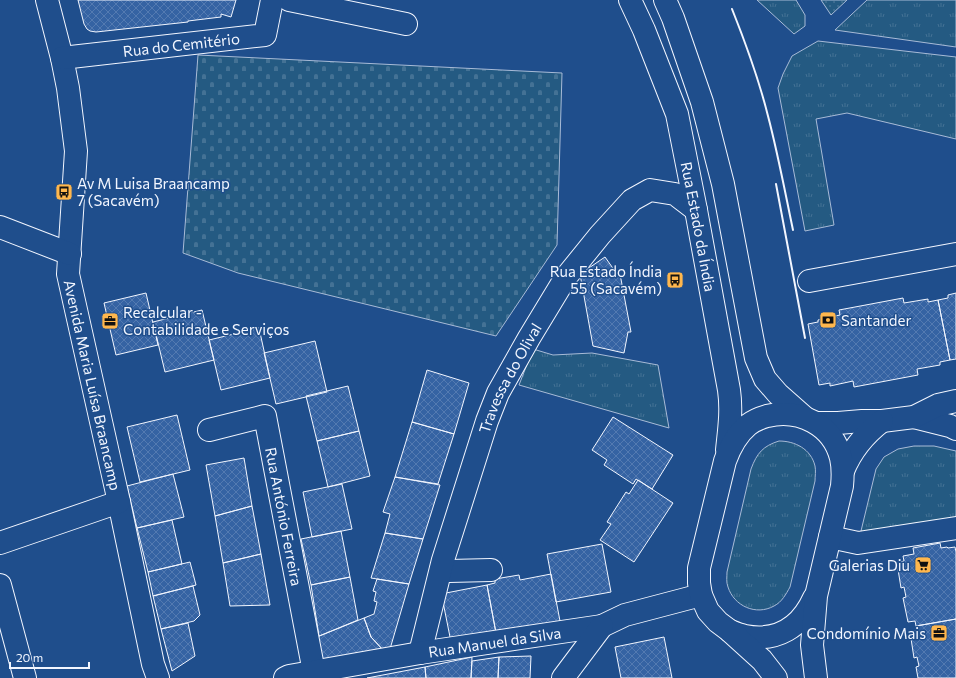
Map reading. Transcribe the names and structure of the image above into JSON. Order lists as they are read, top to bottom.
{
  "streets": {
    "street": [
      "Rua do Cemitério",
      "Rua Estado da Índia",
      "Travessa do Olival",
      "Avenida Maria Luísa Braancamp",
      "Rua António Ferreira",
      "Rua Manuel da Silva"
    ]
  },
  "crossings": [
    ["Rua do Cemitério", "Avenida Maria Luísa Braancamp"],
    ["Rua Estado da Índia", "Travessa do Olival"],
    ["Rua Estado da Índia", "Rua Manuel da Silva"],
    ["Travessa do Olival", "Rua Manuel da Silva"],
    ["Rua António Ferreira", "Rua Manuel da Silva"]
  ],
  "places": {
    "bus stop": ["Av M Luisa Braancamp 7 (Sacavém)", "Rua Estado Índia 55 (Sacavém)"],
    "bank": ["Santander"],
    "office": ["Recalcular - Contabilidade e Serviços", "Condomínio Mais"],
    "supermarket": ["Galerias Diu"]
  },
  "scale_bar": "20 m"
}
